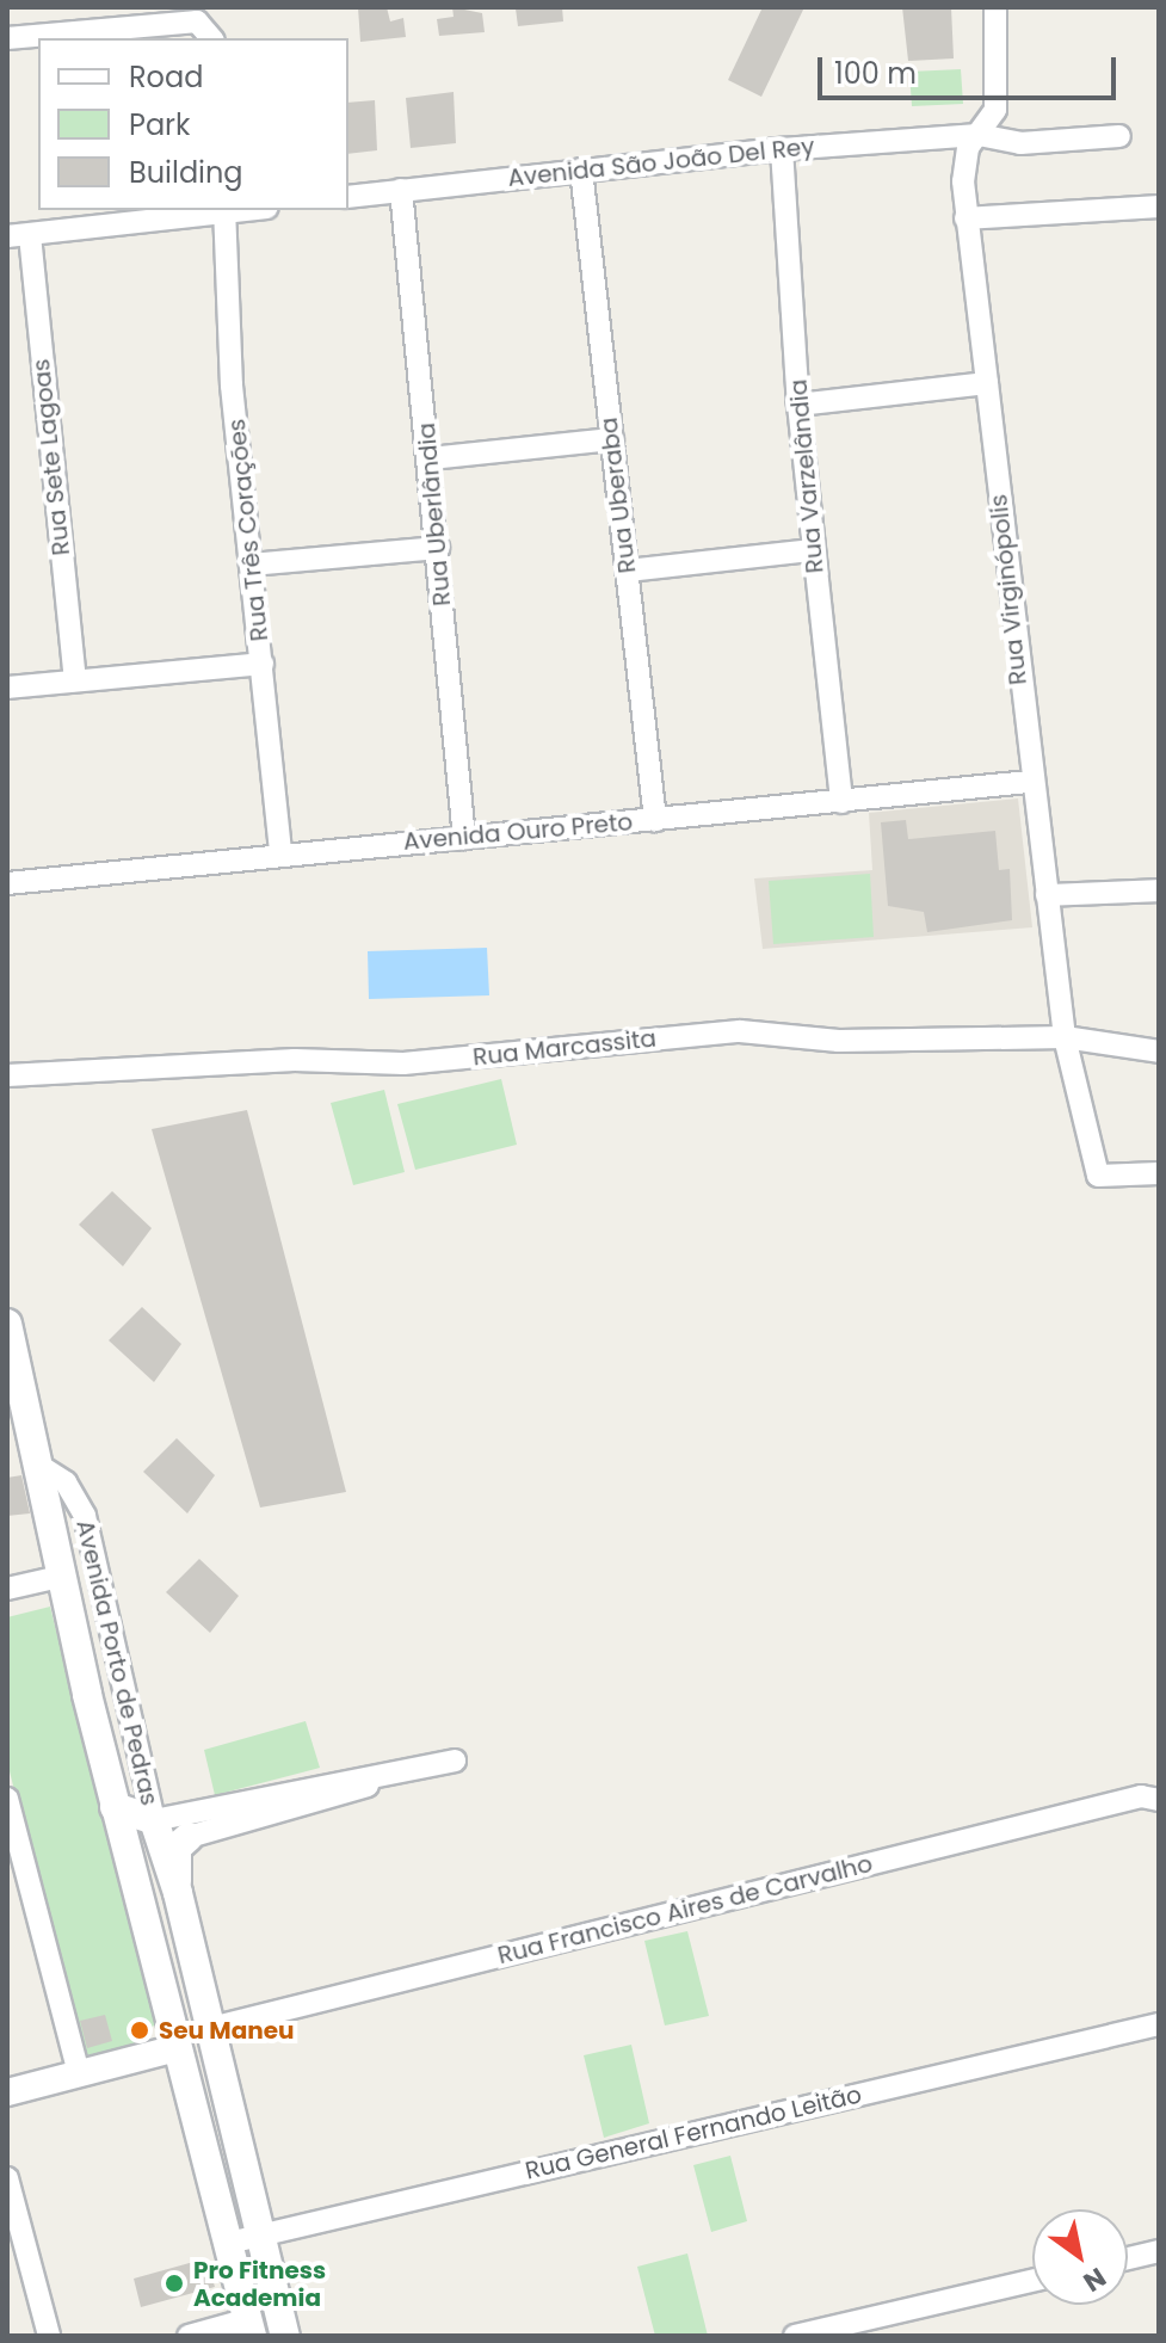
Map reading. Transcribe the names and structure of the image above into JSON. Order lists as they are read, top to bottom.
{
  "streets": {
    "main road": ["Avenida Porto de Pedras"],
    "street": [
      "Avenida São João Del Rey",
      "Rua Sete Lagoas",
      "Rua Varzelândia",
      "Rua Uberaba",
      "Rua Uberlândia",
      "Rua Três Corações",
      "Rua Virginópolis",
      "Avenida Ouro Preto",
      "Rua Marcassita",
      "Rua Francisco Aires de Carvalho",
      "Rua General Fernando Leitão"
    ]
  },
  "crossings": [
    ["Avenida São João Del Rey", "Rua Varzelândia"],
    ["Avenida São João Del Rey", "Rua Uberaba"],
    ["Avenida São João Del Rey", "Rua Uberlândia"],
    ["Avenida São João Del Rey", "Rua Virginópolis"],
    ["Rua Varzelândia", "Avenida Ouro Preto"],
    ["Rua Uberaba", "Avenida Ouro Preto"],
    ["Rua Uberlândia", "Avenida Ouro Preto"],
    ["Rua Três Corações", "Avenida Ouro Preto"],
    ["Rua Virginópolis", "Avenida Ouro Preto"],
    ["Rua Virginópolis", "Rua Marcassita"],
    ["Avenida Porto de Pedras", "Rua Francisco Aires de Carvalho"],
    ["Avenida Porto de Pedras", "Rua General Fernando Leitão"]
  ],
  "places": ["Seu Maneu", "Pro Fitness Academia"],
  "legend": ["Road", "Park", "Building"],
  "scale_bar": "100 m",
  "north": "bottom right"
}
